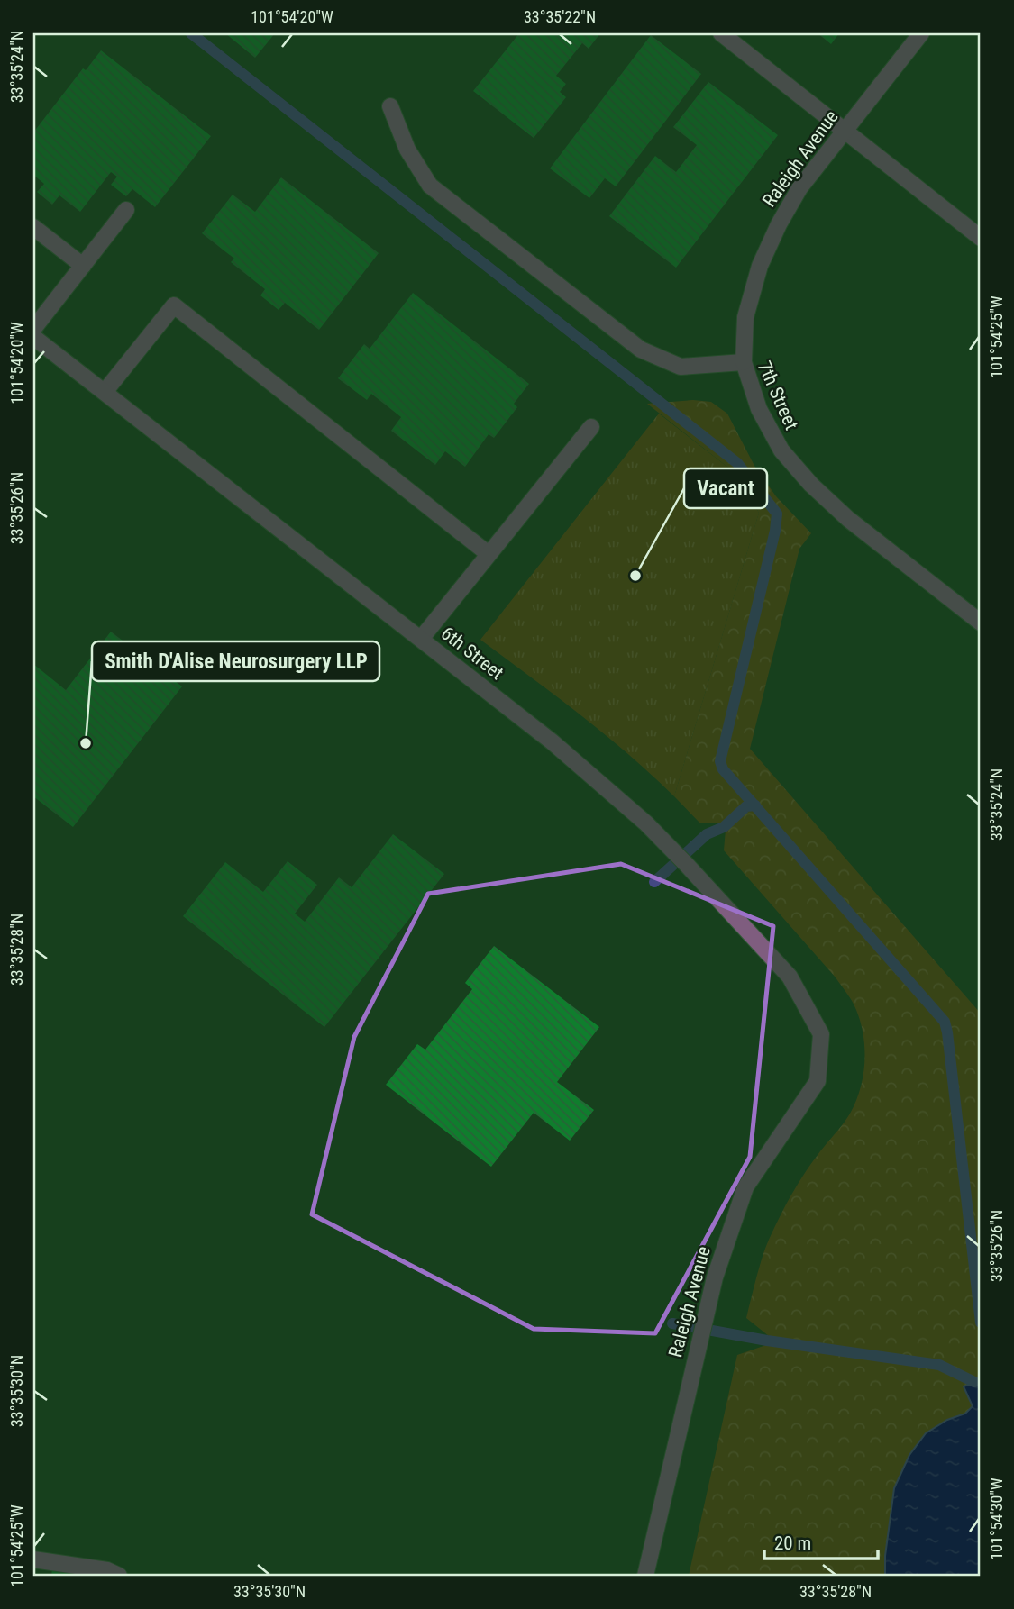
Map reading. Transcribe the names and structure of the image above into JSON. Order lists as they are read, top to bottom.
{
  "streets": {
    "street": ["Raleigh Avenue", "7th Street", "6th Street"]
  },
  "crossings": [
    ["Raleigh Avenue", "7th Street"],
    ["Raleigh Avenue", "6th Street"]
  ],
  "places": ["Vacant", "Smith D'Alise Neurosurgery LLP"],
  "scale_bar": "20 m",
  "coordinates": [
    "101°54'20\"W",
    "33°35'22\"N",
    "33°35'24\"N",
    "101°54'25\"W",
    "33°35'26\"N",
    "33°35'28\"N",
    "33°35'30\"N",
    "101°54'30\"W"
  ]
}
